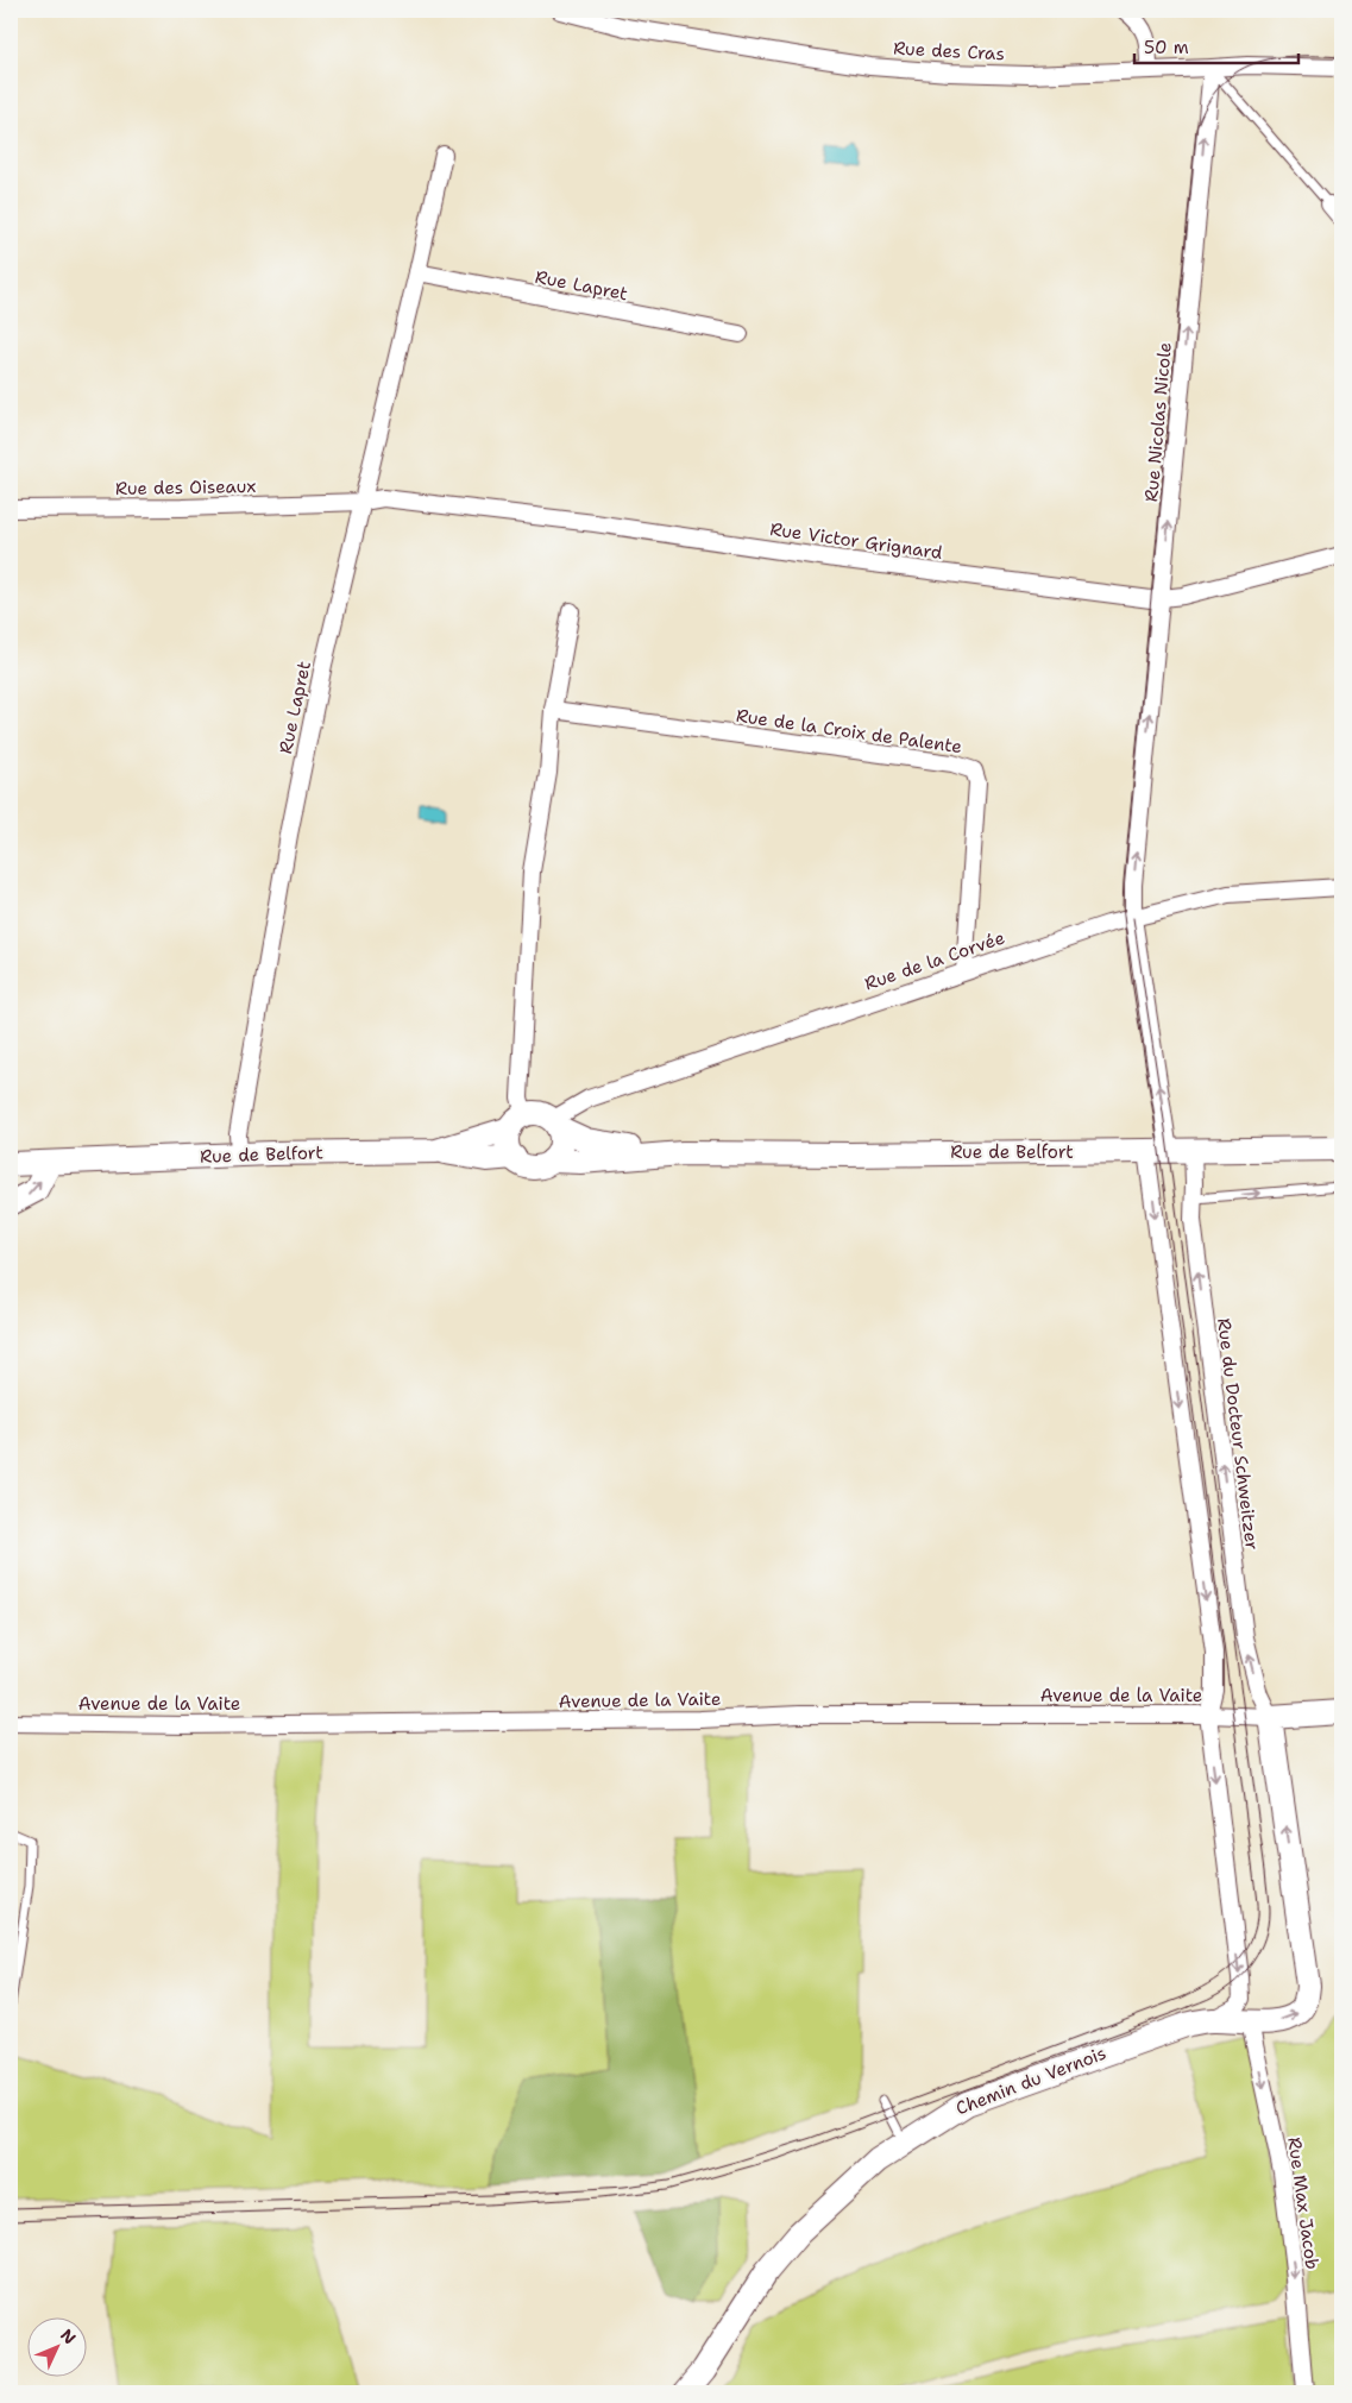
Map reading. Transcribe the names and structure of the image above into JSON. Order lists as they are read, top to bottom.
{
  "streets": {
    "main road": ["Rue de Belfort", "Chemin du Vernois"],
    "street": [
      "Rue des Cras",
      "Rue Lapret",
      "Rue Nicolas Nicole",
      "Rue des Oiseaux",
      "Rue Victor Grignard",
      "Rue de la Croix de Palente",
      "Rue de la Corvée",
      "Rue du Docteur Schweitzer",
      "Avenue de la Vaite",
      "Rue Max Jacob"
    ]
  },
  "crossings": [
    ["Rue des Cras", "Rue Nicolas Nicole"],
    ["Rue Lapret", "Rue des Oiseaux"],
    ["Rue Lapret", "Rue Victor Grignard"],
    ["Rue Lapret", "Rue de Belfort"],
    ["Rue Nicolas Nicole", "Rue Victor Grignard"],
    ["Rue Nicolas Nicole", "Rue de la Corvée"],
    ["Rue Nicolas Nicole", "Rue de Belfort"],
    ["Rue Nicolas Nicole", "Rue du Docteur Schweitzer"],
    ["Rue des Oiseaux", "Rue Victor Grignard"],
    ["Rue de la Croix de Palente", "Rue de la Corvée"],
    ["Rue de la Corvée", "Rue de Belfort"],
    ["Rue de Belfort", "Rue du Docteur Schweitzer"],
    ["Rue du Docteur Schweitzer", "Avenue de la Vaite"],
    ["Rue du Docteur Schweitzer", "Chemin du Vernois"],
    ["Avenue de la Vaite", "Chemin du Vernois"],
    ["Chemin du Vernois", "Rue Max Jacob"]
  ],
  "one_way": ["Rue Nicolas Nicole", "Rue Max Jacob"],
  "scale_bar": "50 m",
  "north": "top right"
}
